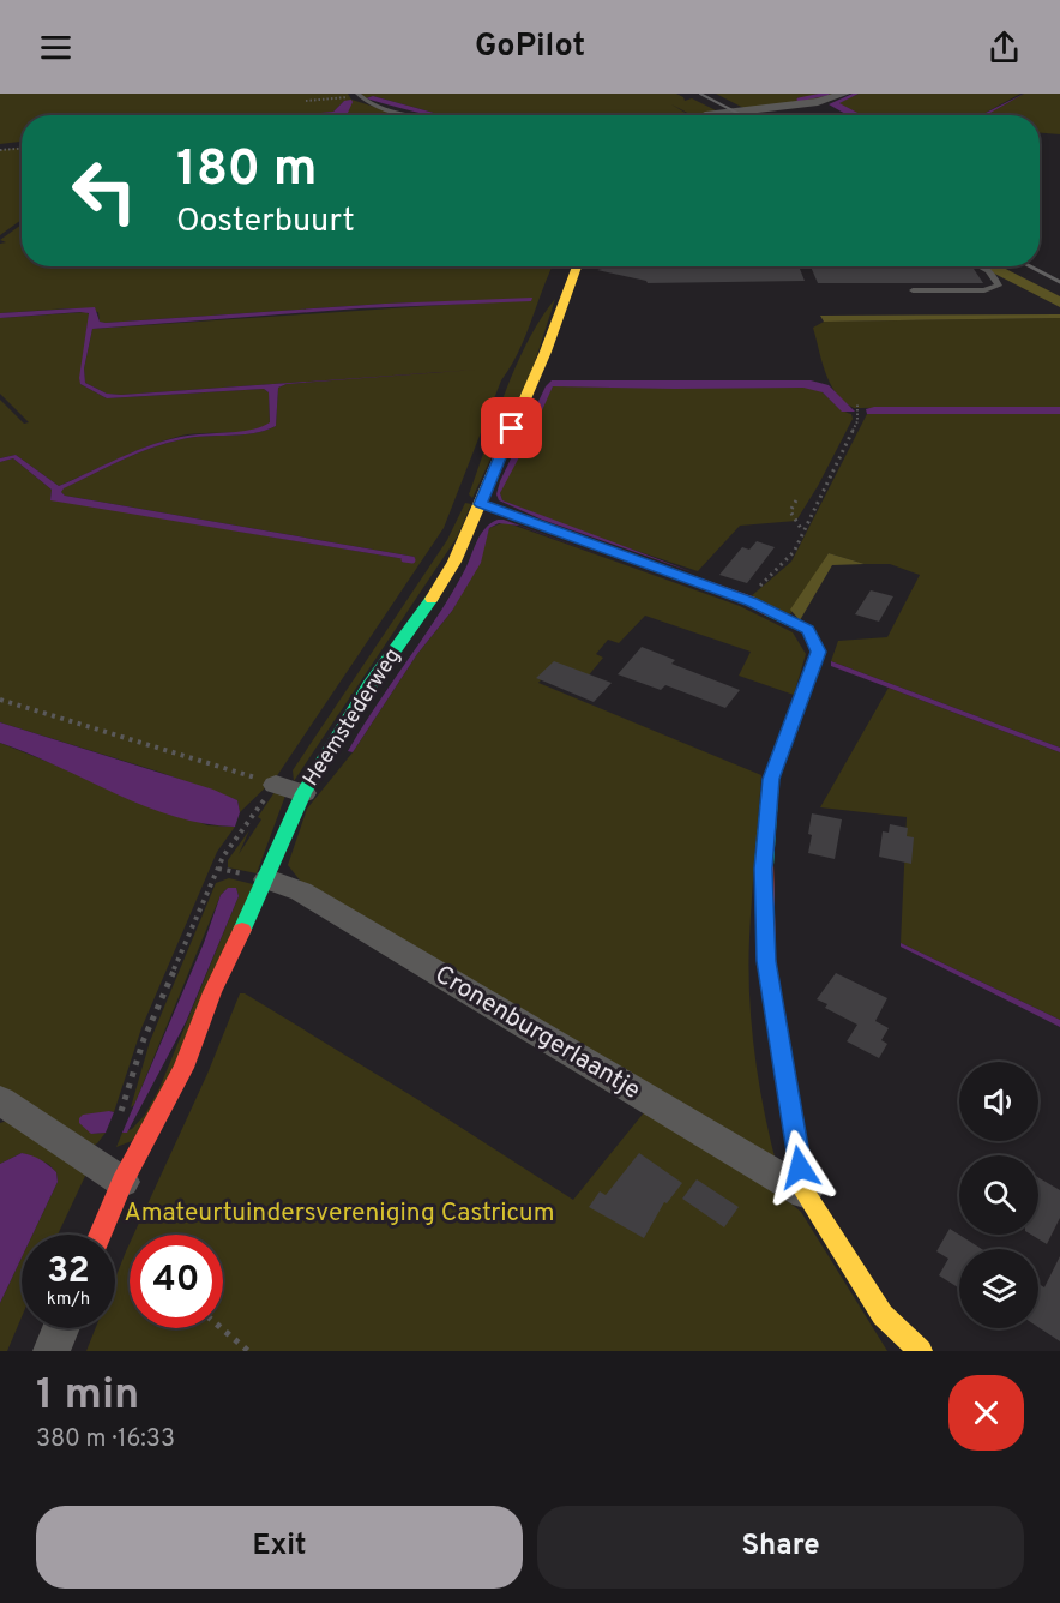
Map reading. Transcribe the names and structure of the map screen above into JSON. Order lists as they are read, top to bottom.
{
  "streets": {
    "street": ["Heemstederweg", "Cronenburgerlaantje"]
  },
  "crossings": [
    ["Heemstederweg", "Cronenburgerlaantje"]
  ],
  "parks": ["Amateurtuindersvereniging Castricum"],
  "page": {
    "header": "GoPilot",
    "turn": ["180 m", "Oosterbuurt"],
    "speed": "32 km/h",
    "limit": "40",
    "heading": ["1 min", "380 m · 16:33"],
    "buttons": ["Exit", "Share"]
  }
}
